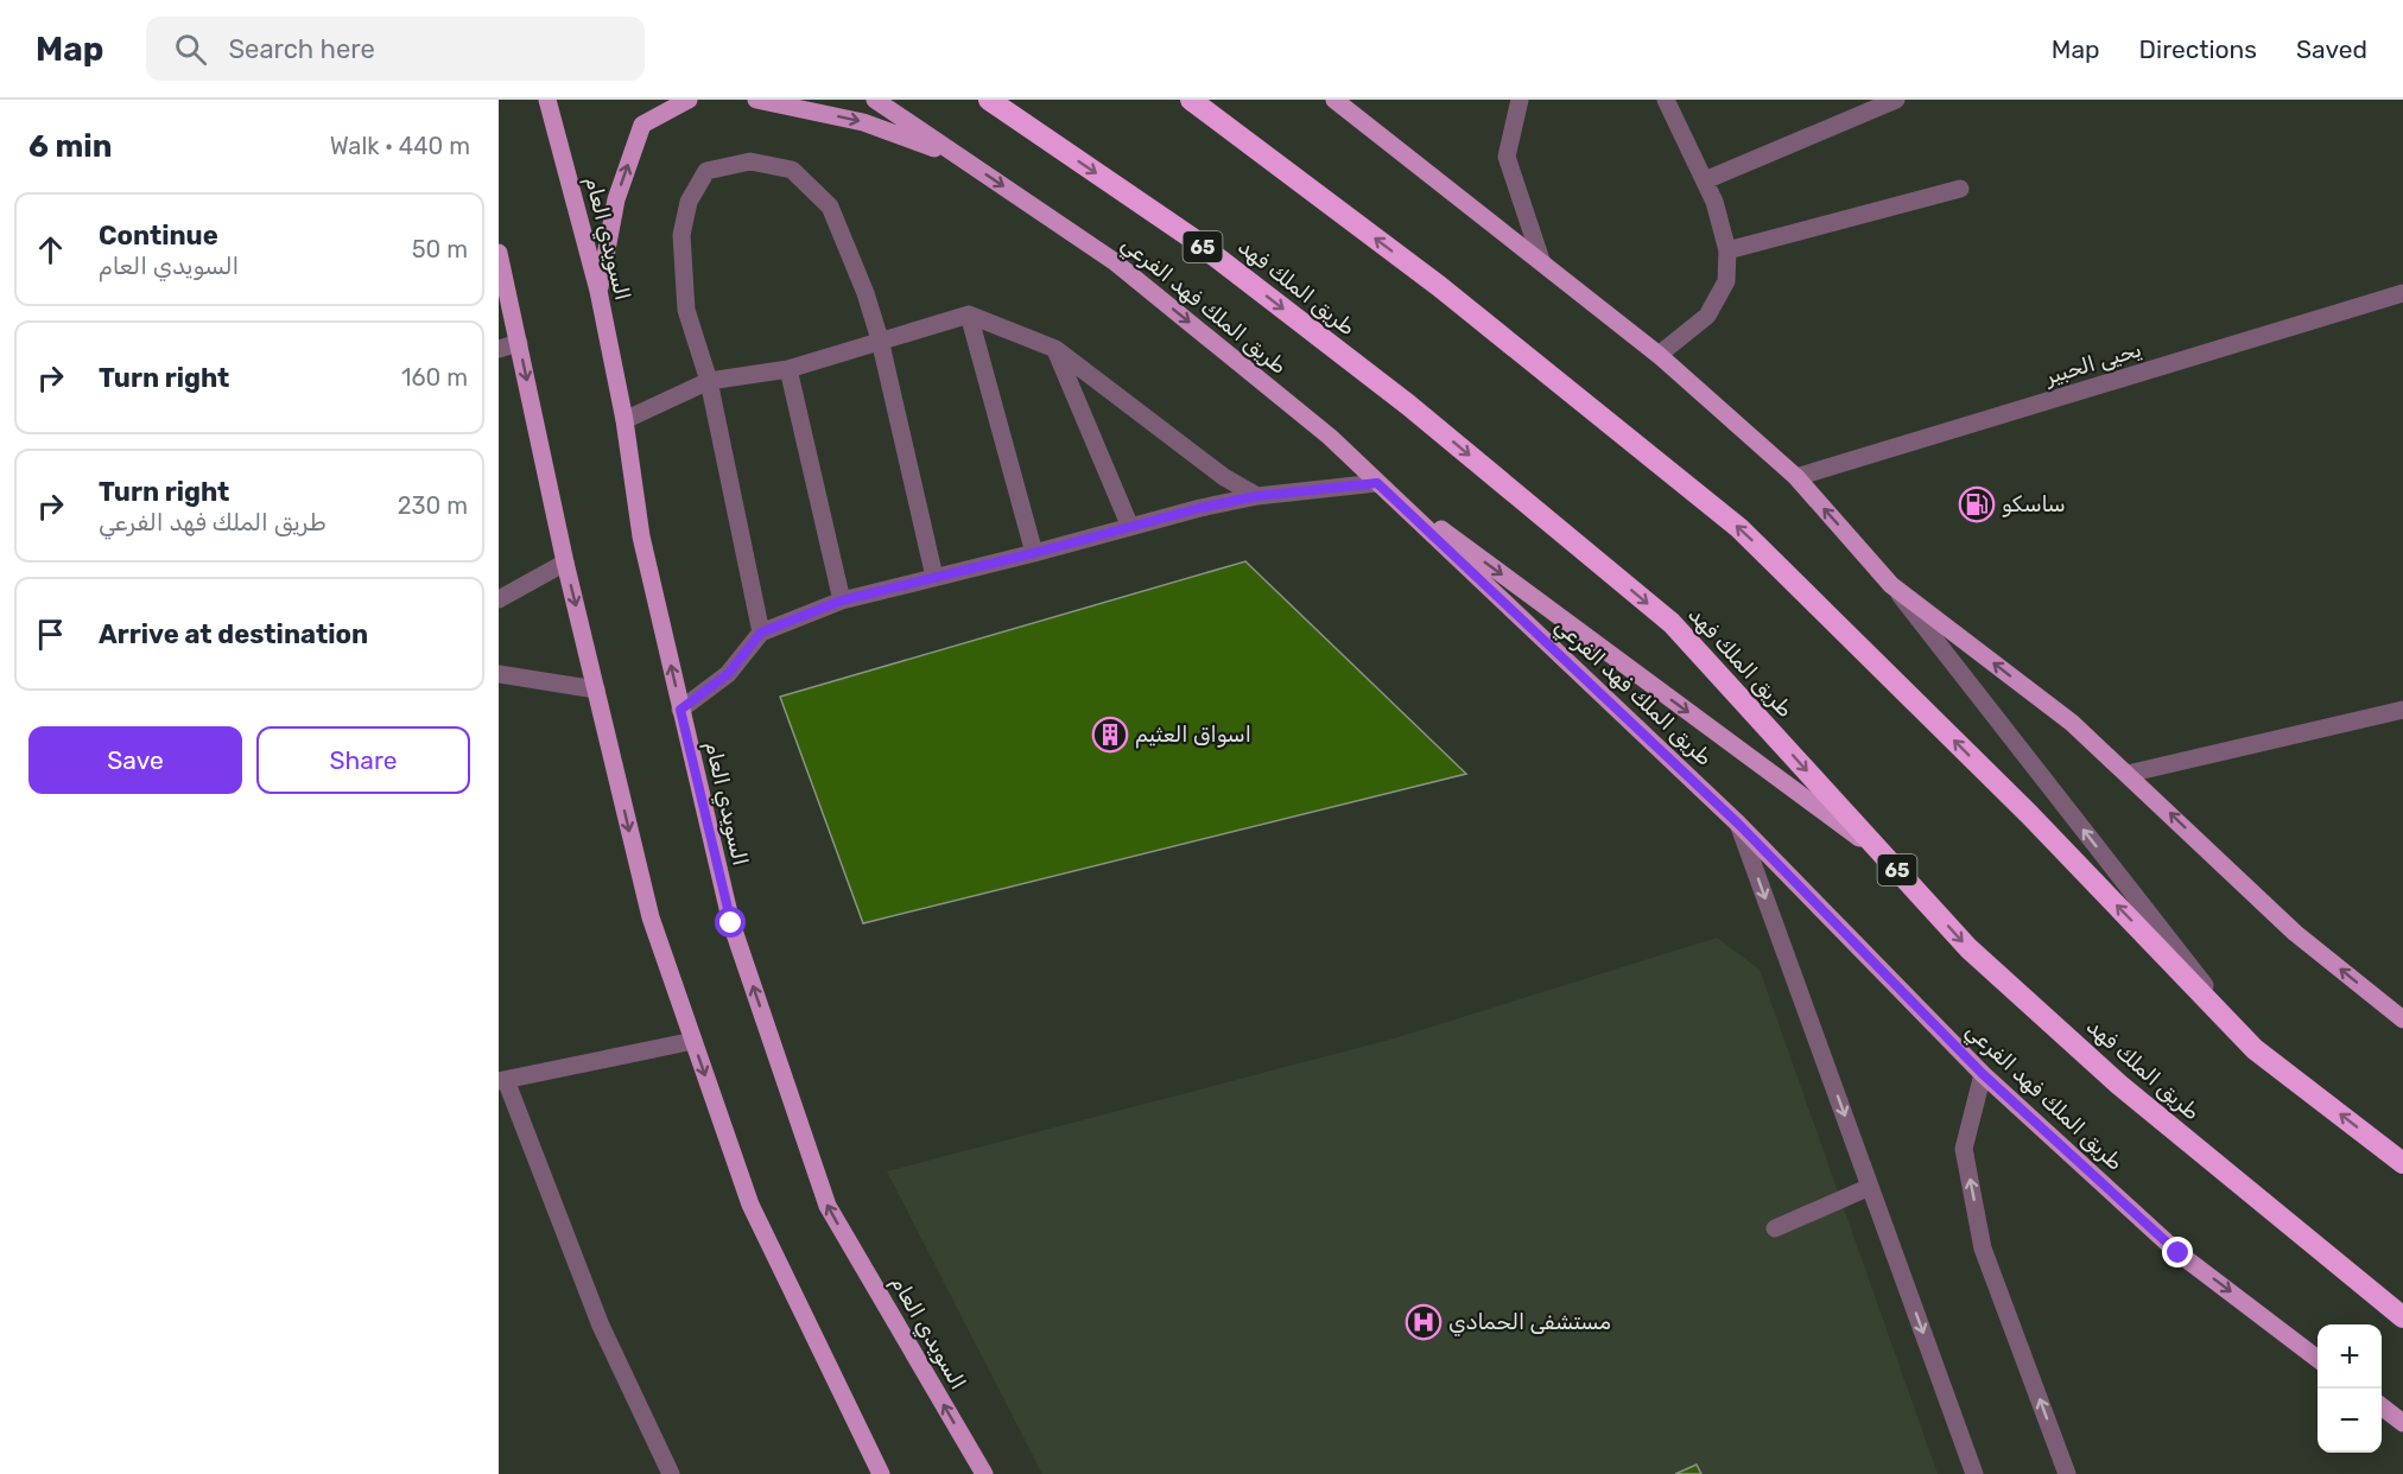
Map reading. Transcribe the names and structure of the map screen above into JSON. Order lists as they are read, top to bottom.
{
  "streets": {
    "highway": ["65", "طريق الملك فهد"],
    "main road": ["السويدي العام", "طريق الملك فهد الفرعي"],
    "street": ["يحيى الحبير"]
  },
  "one_way": ["طريق الملك فهد الفرعي"],
  "places": {
    "fuel station": ["ساسكو"],
    "building": ["اسواق العثيم"],
    "hospital": ["مستشفى الحمادي"]
  },
  "page": {
    "header": "Map",
    "search": "Search here",
    "nav": ["Map", "Directions", "Saved"],
    "heading": ["6 min", "Walk · 440 m"],
    "list": [
      ["Continue", "السويدي العام", "50 m"],
      ["Turn right", "160 m"],
      ["Turn right", "طريق الملك فهد الفرعي", "230 m"],
      "Arrive at destination"
    ],
    "buttons": ["Save", "Share"],
    "map_buttons": ["+", "−"]
  }
}
